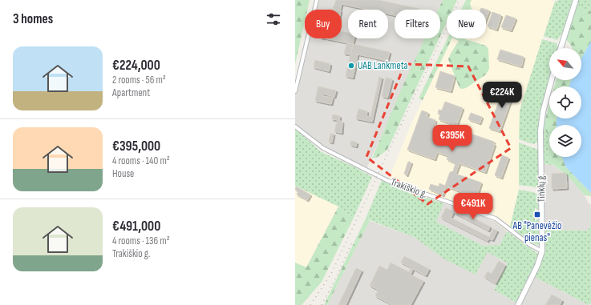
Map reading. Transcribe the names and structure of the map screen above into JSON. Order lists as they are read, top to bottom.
{
  "streets": {
    "main road": ["Tinklų g."],
    "street": ["Trakiškio g."]
  },
  "crossings": [
    ["Trakiškio g.", "Tinklų g."]
  ],
  "places": {
    "other": ["UAB Lankmeta"],
    "transit": ["AB \"Panevėžio pienas\""]
  },
  "north": "top left",
  "page": {
    "heading": "3 homes",
    "chip": [
      "Buy",
      "Rent",
      "Filters",
      "New"
    ],
    "list": [
      {
        "name": "€224,000",
        "note": "2 rooms · 56 m² · Apartment"
      },
      {
        "name": "€395,000",
        "note": "4 rooms · 140 m² · House"
      },
      {
        "name": "€491,000",
        "note": "4 rooms · 136 m² · Trakiškio g."
      }
    ],
    "price": ["€224K", "€395K", "€491K"]
  }
}
